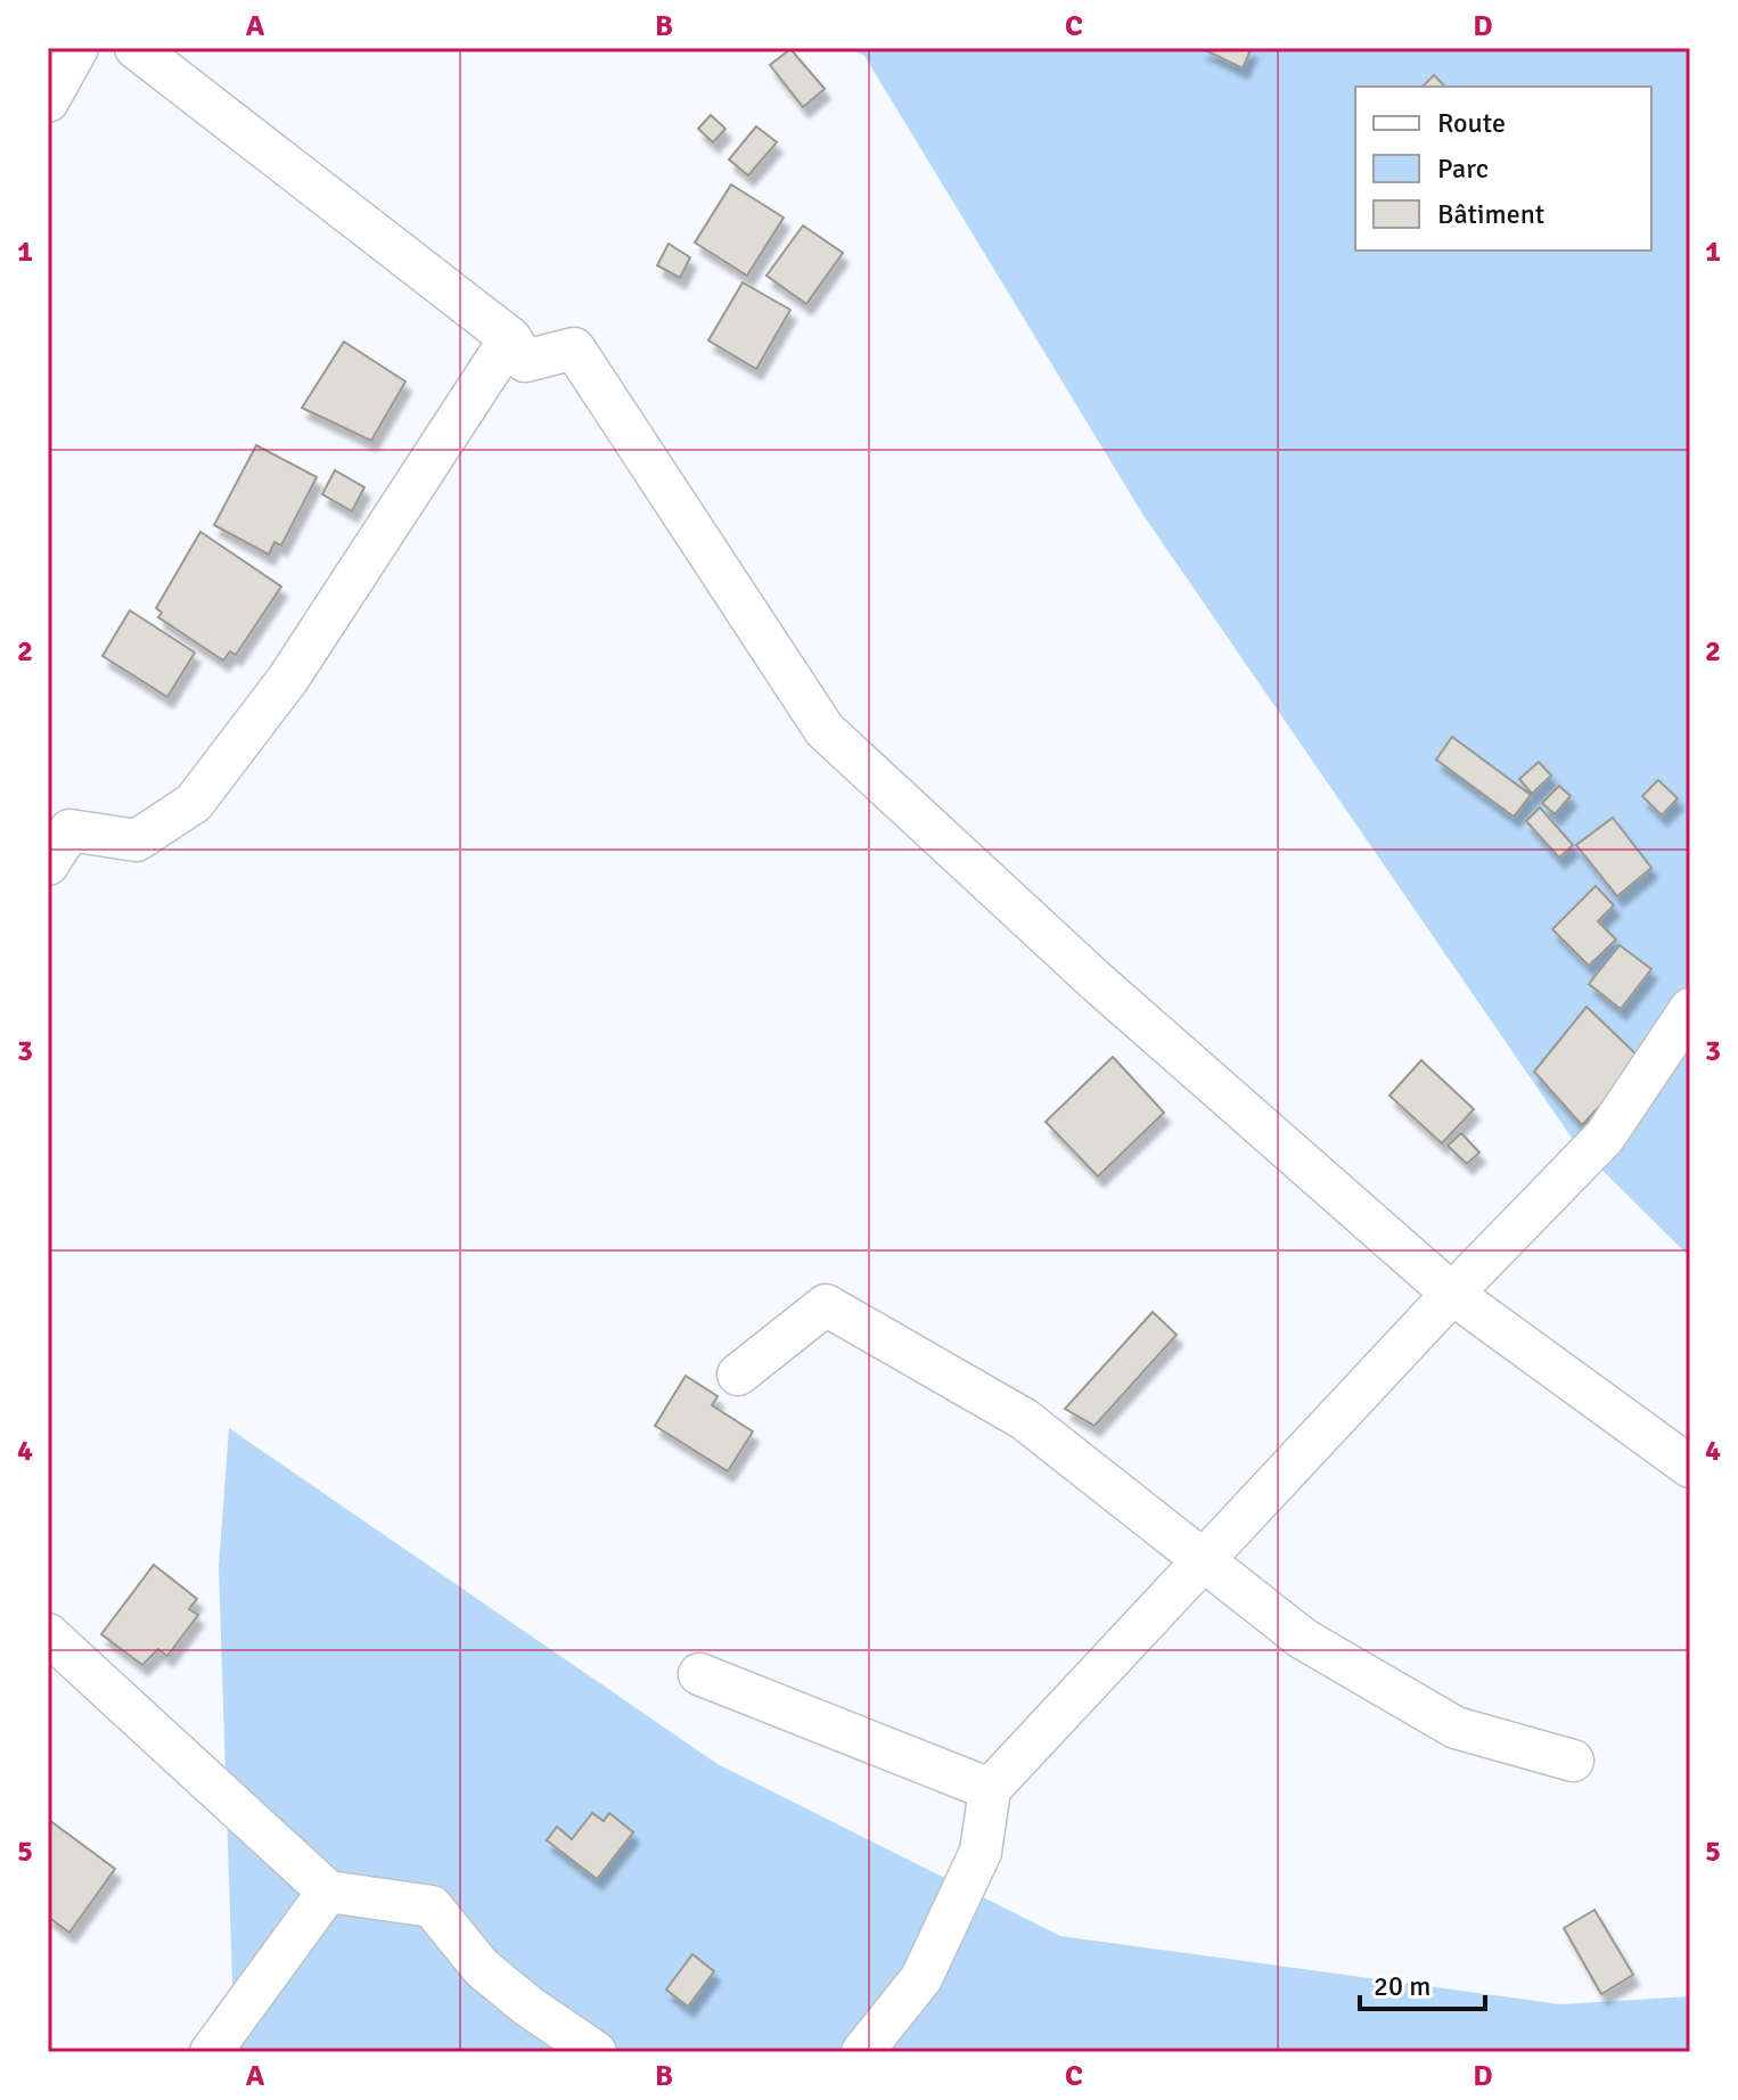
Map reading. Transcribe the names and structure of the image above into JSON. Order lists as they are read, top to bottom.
{
  "legend": ["Route", "Parc", "Bâtiment"],
  "scale_bar": "20 m",
  "grid": {
    "columns": [
      "A",
      "B",
      "C",
      "D"
    ],
    "rows": [
      "1",
      "2",
      "3",
      "4",
      "5"
    ]
  }
}
